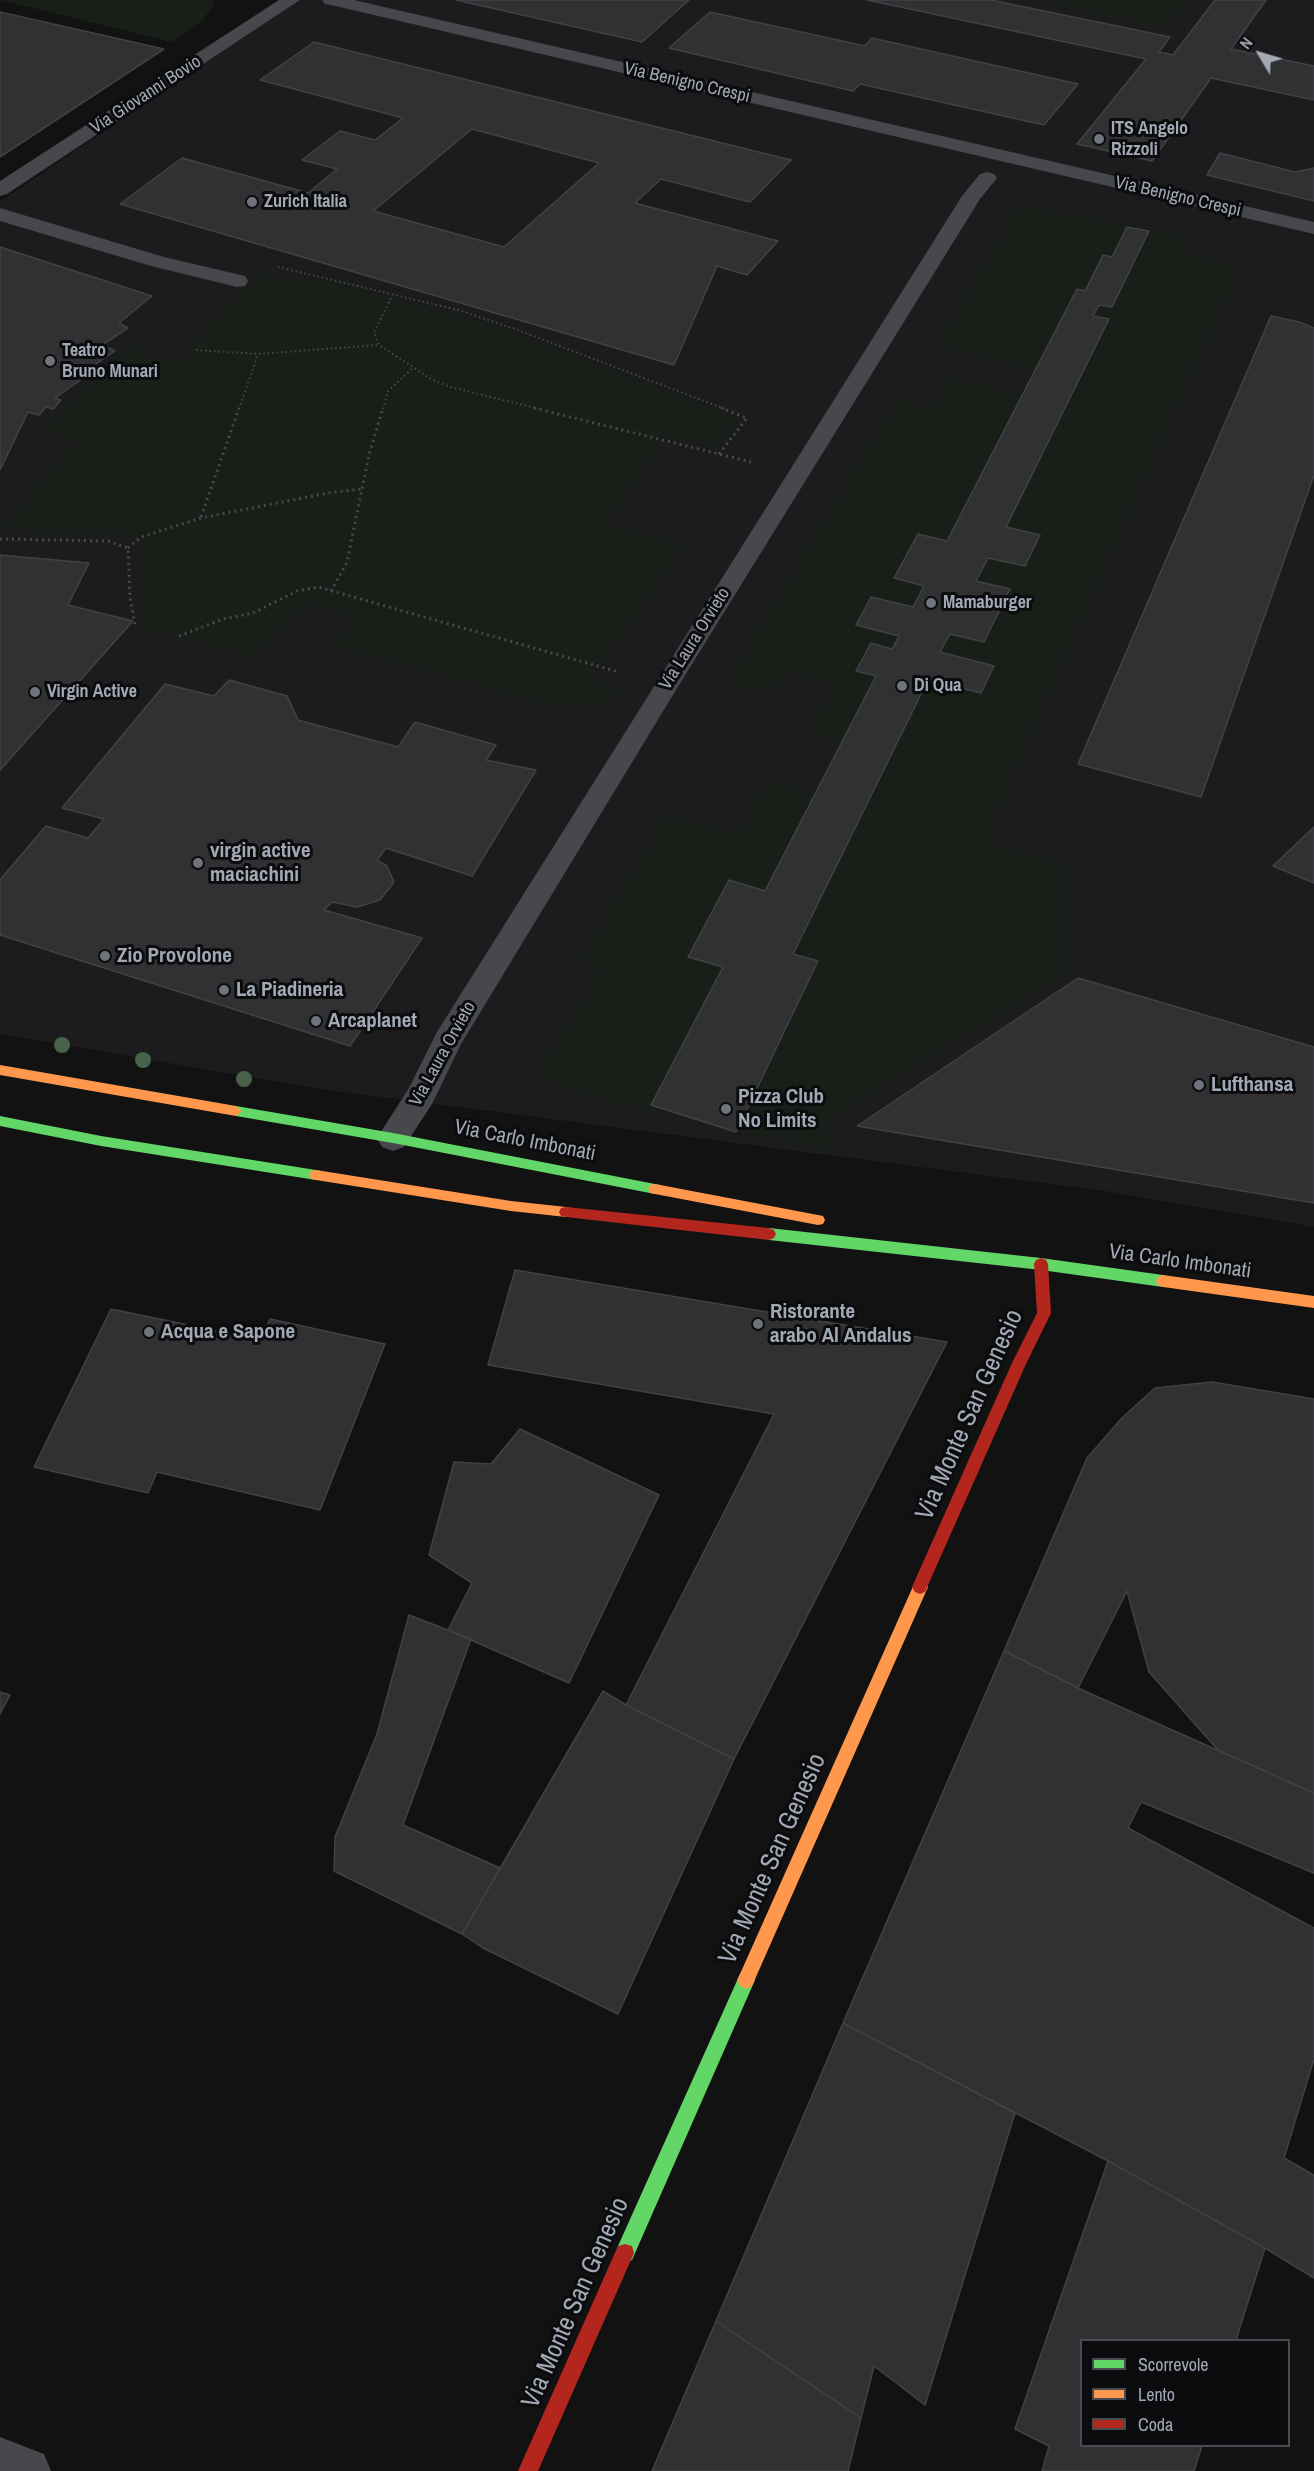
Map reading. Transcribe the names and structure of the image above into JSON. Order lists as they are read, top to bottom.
{
  "streets": {
    "main road": ["Via Carlo Imbonati", "Via Monte San Genesio"],
    "street": ["Via Benigno Crespi", "Via Giovanni Bovio", "Via Laura Orvieto"]
  },
  "crossings": [
    ["Via Benigno Crespi", "Via Laura Orvieto"],
    ["Via Laura Orvieto", "Via Carlo Imbonati"],
    ["Via Carlo Imbonati", "Via Monte San Genesio"]
  ],
  "places": [
    "ITS Angelo Rizzoli",
    "Zurich Italia",
    "Teatro Bruno Munari",
    "Mamaburger",
    "Di Qua",
    "Virgin Active",
    "virgin active maciachini",
    "Zio Provolone",
    "La Piadineria",
    "Arcaplanet",
    "Lufthansa",
    "Pizza Club No Limits",
    "Ristorante arabo Al Andalus",
    "Acqua e Sapone"
  ],
  "legend": ["Scorrevole", "Lento", "Coda"],
  "north": "top left"
}
